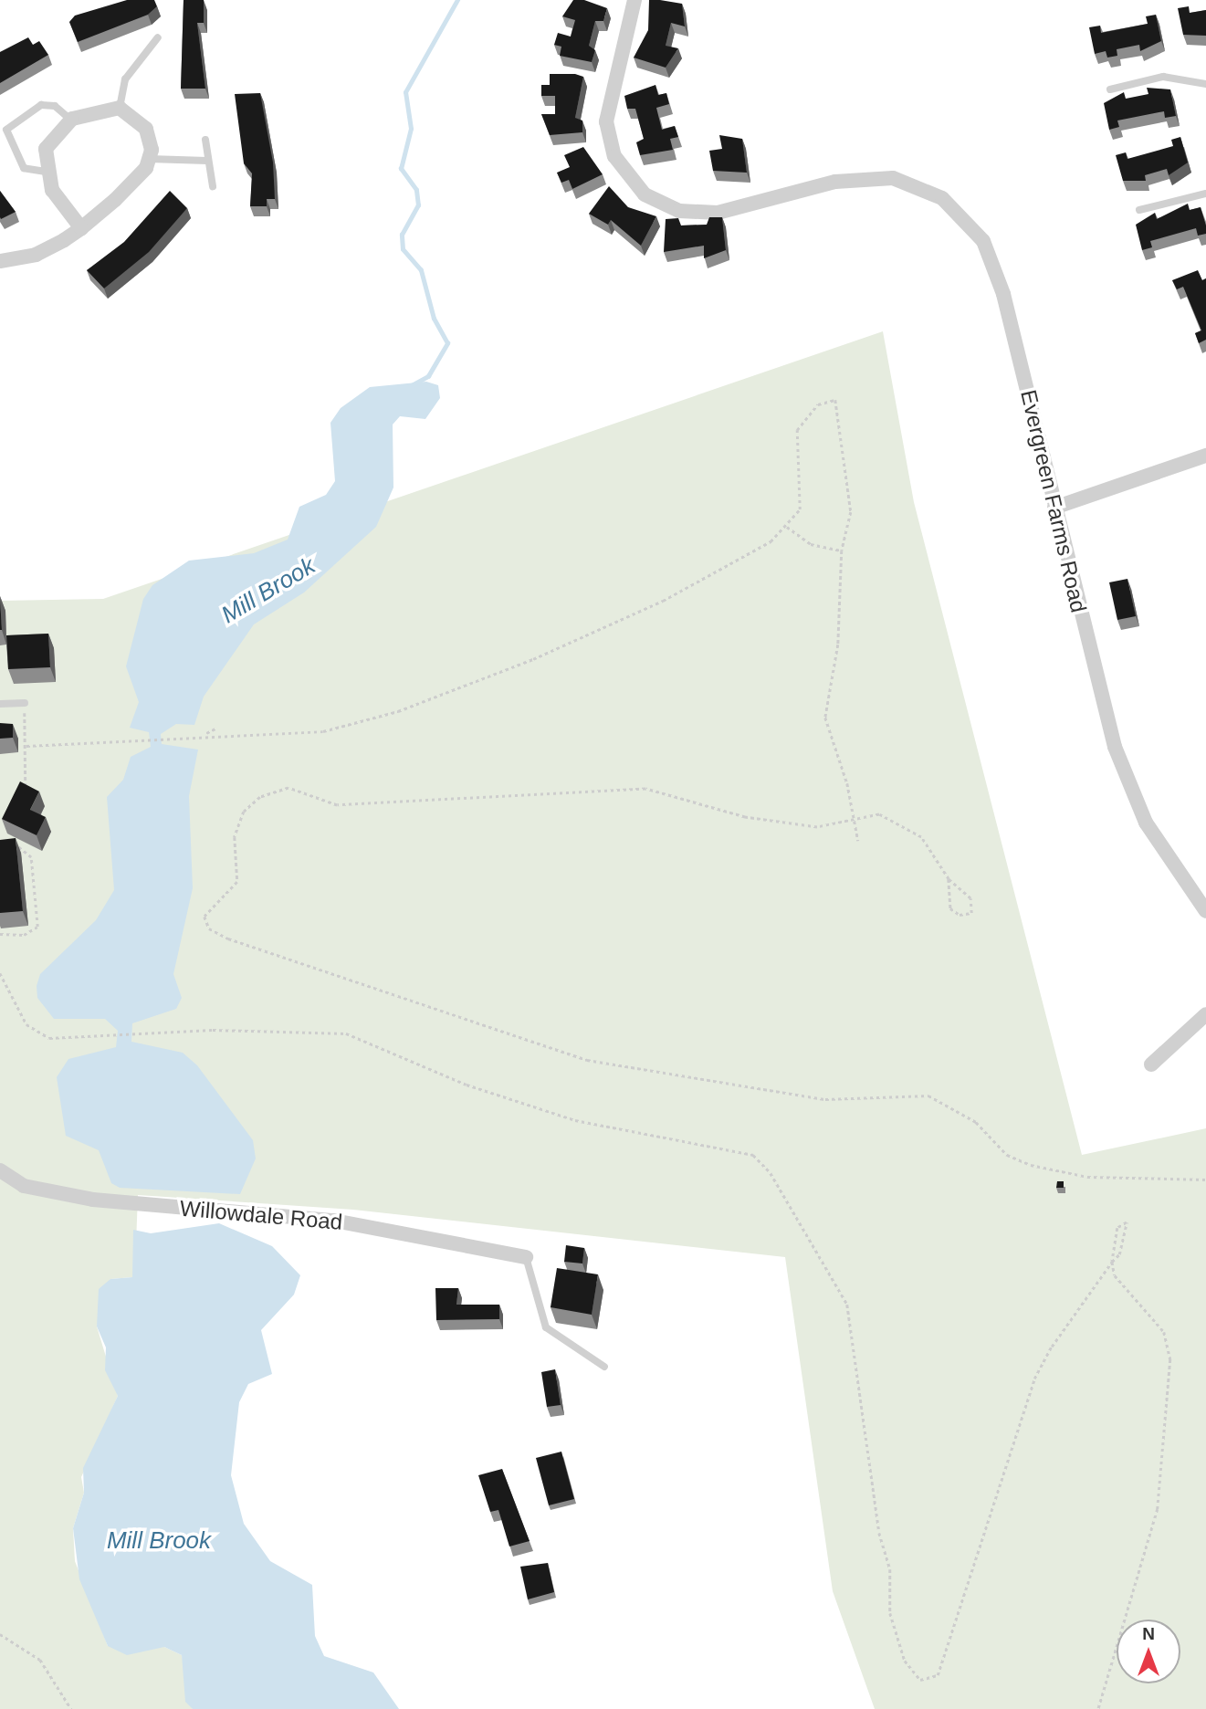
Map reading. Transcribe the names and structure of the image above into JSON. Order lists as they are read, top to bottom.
{
  "streets": {
    "street": ["Evergreen Farms Road", "Willowdale Road"]
  },
  "water": ["Mill Brook"],
  "north": "top"
}
